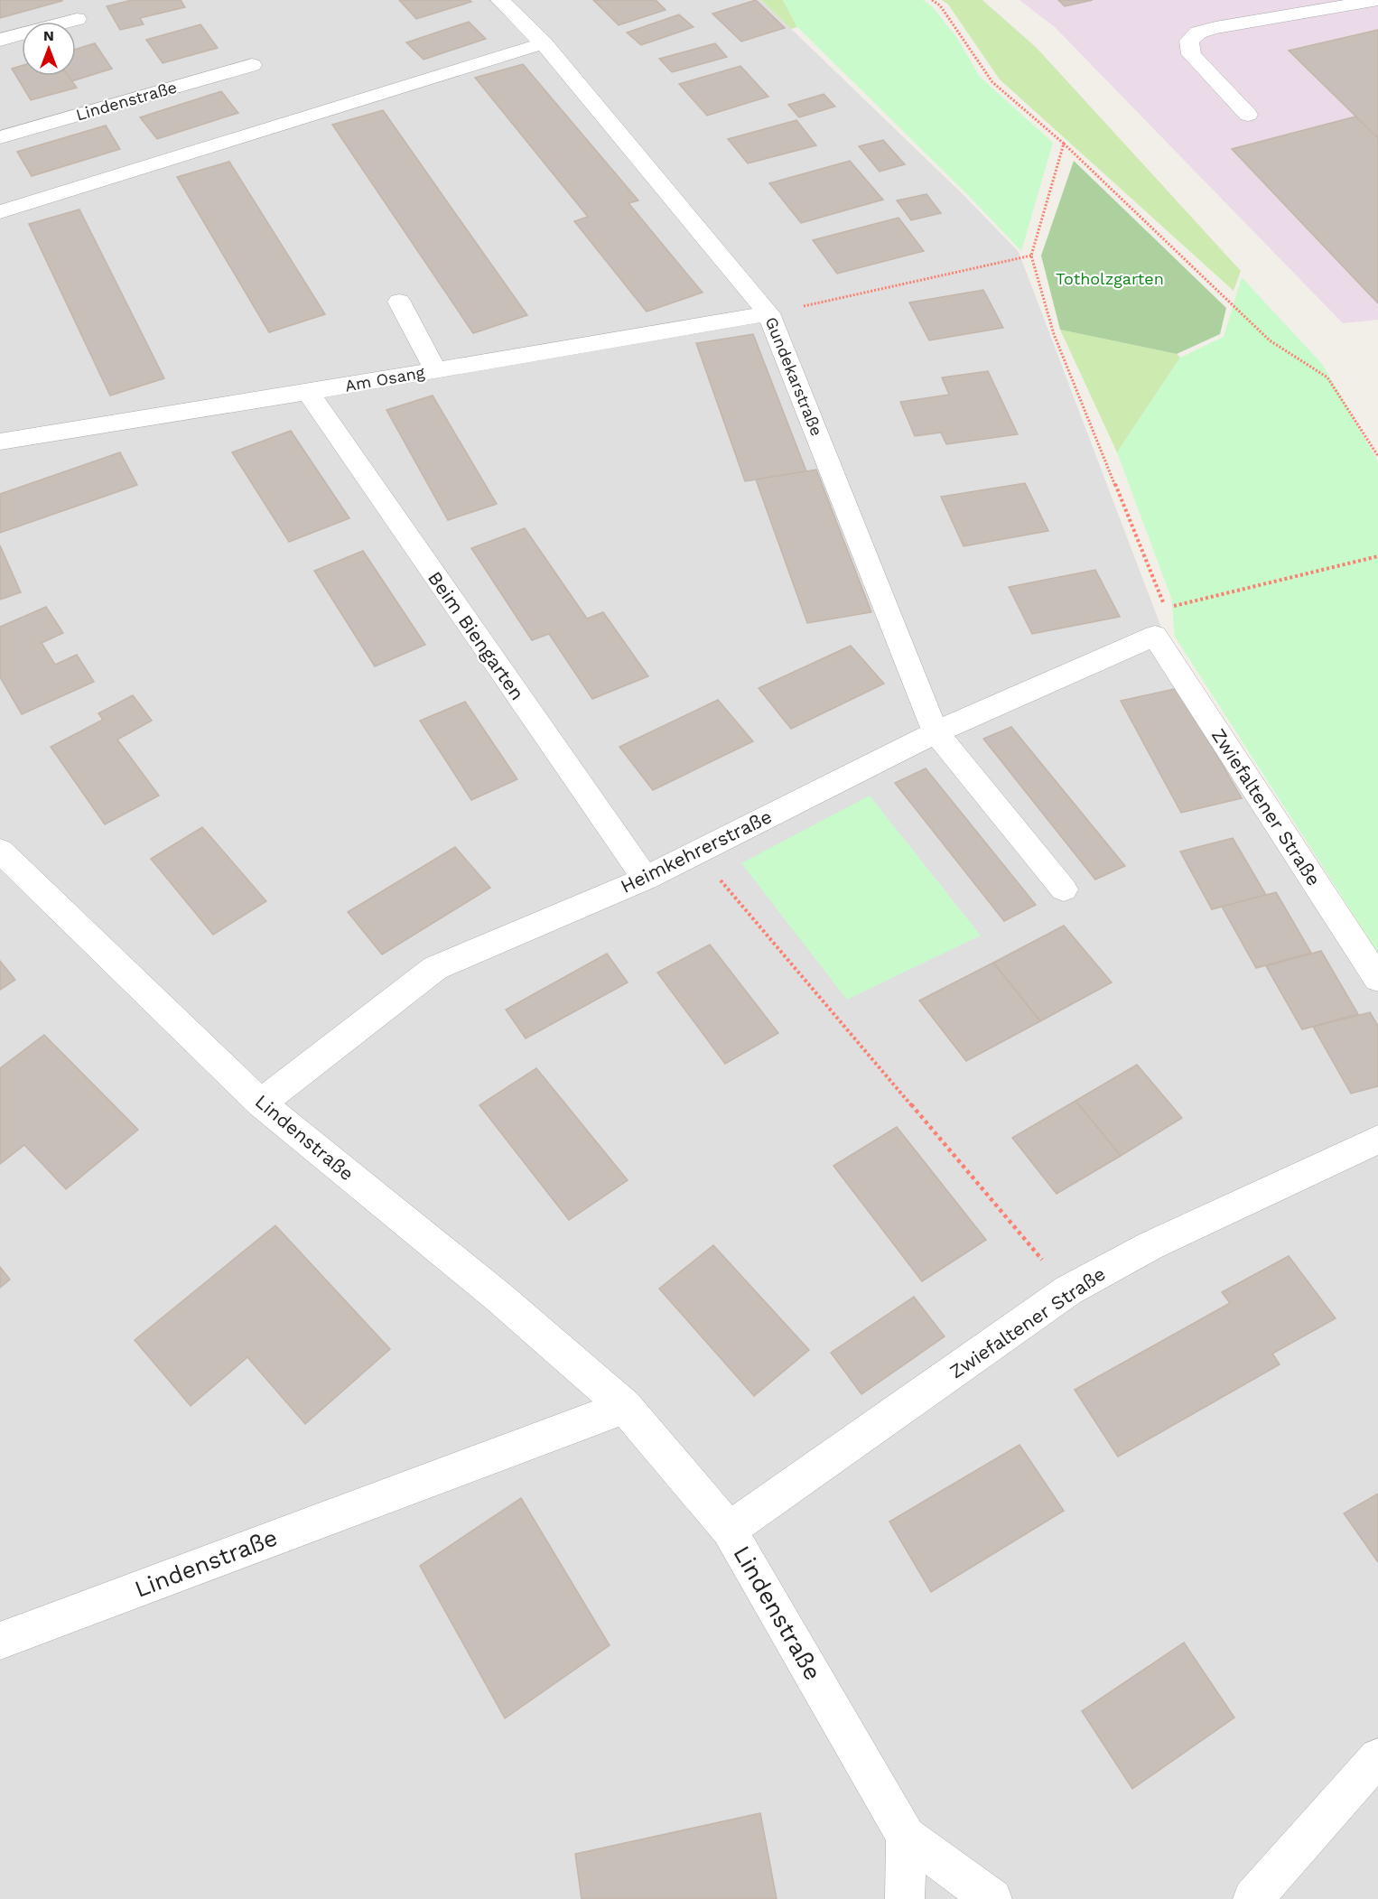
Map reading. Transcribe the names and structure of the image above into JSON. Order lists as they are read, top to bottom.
{
  "streets": {
    "street": [
      "Lindenstraße",
      "Gundekarstraße",
      "Am Osang",
      "Beim Biengarten",
      "Zwiefaltener Straße",
      "Heimkehrerstraße"
    ]
  },
  "crossings": [
    ["Lindenstraße", "Zwiefaltener Straße"],
    ["Lindenstraße", "Heimkehrerstraße"],
    ["Gundekarstraße", "Am Osang"],
    ["Gundekarstraße", "Heimkehrerstraße"],
    ["Am Osang", "Beim Biengarten"],
    ["Beim Biengarten", "Heimkehrerstraße"],
    ["Zwiefaltener Straße", "Heimkehrerstraße"]
  ],
  "parks": ["Totholzgarten"],
  "north": "top"
}
